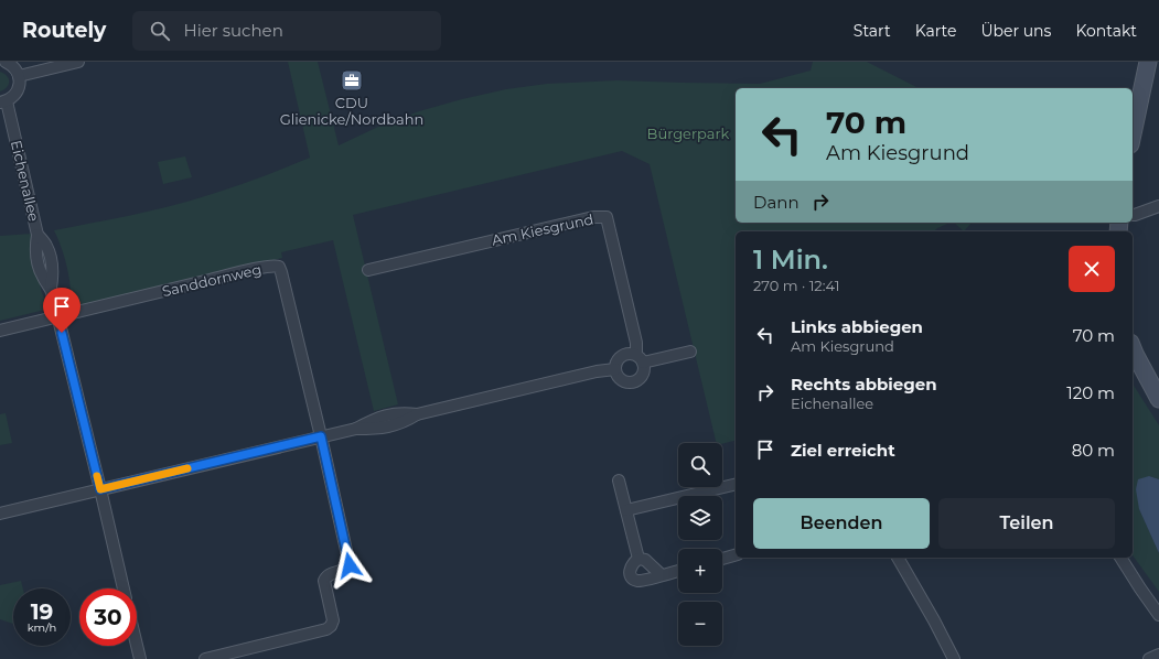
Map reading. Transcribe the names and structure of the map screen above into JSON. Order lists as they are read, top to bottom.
{
  "streets": {
    "street": ["Eichenallee", "Am Kiesgrund", "Sanddornweg"]
  },
  "crossings": [
    ["Eichenallee", "Sanddornweg"]
  ],
  "parks": ["Bürgerpark"],
  "places": {
    "office": ["CDU Glienicke/Nordbahn"]
  },
  "page": {
    "header": "Routely",
    "search": "Hier suchen",
    "nav": [
      "Start",
      "Karte",
      "Über uns",
      "Kontakt"
    ],
    "turn": ["70 m", "Am Kiesgrund"],
    "then": "Dann",
    "heading": ["1 Min.", "270 m · 12:41"],
    "list": [
      {
        "name": "Links abbiegen",
        "note": "Am Kiesgrund",
        "value": "70 m"
      },
      {
        "name": "Rechts abbiegen",
        "note": "Eichenallee",
        "value": "120 m"
      },
      {
        "name": "Ziel erreicht",
        "value": "80 m"
      }
    ],
    "map_buttons": ["+", "−"],
    "buttons": ["Beenden", "Teilen"],
    "speed": "19 km/h",
    "limit": "30"
  }
}
